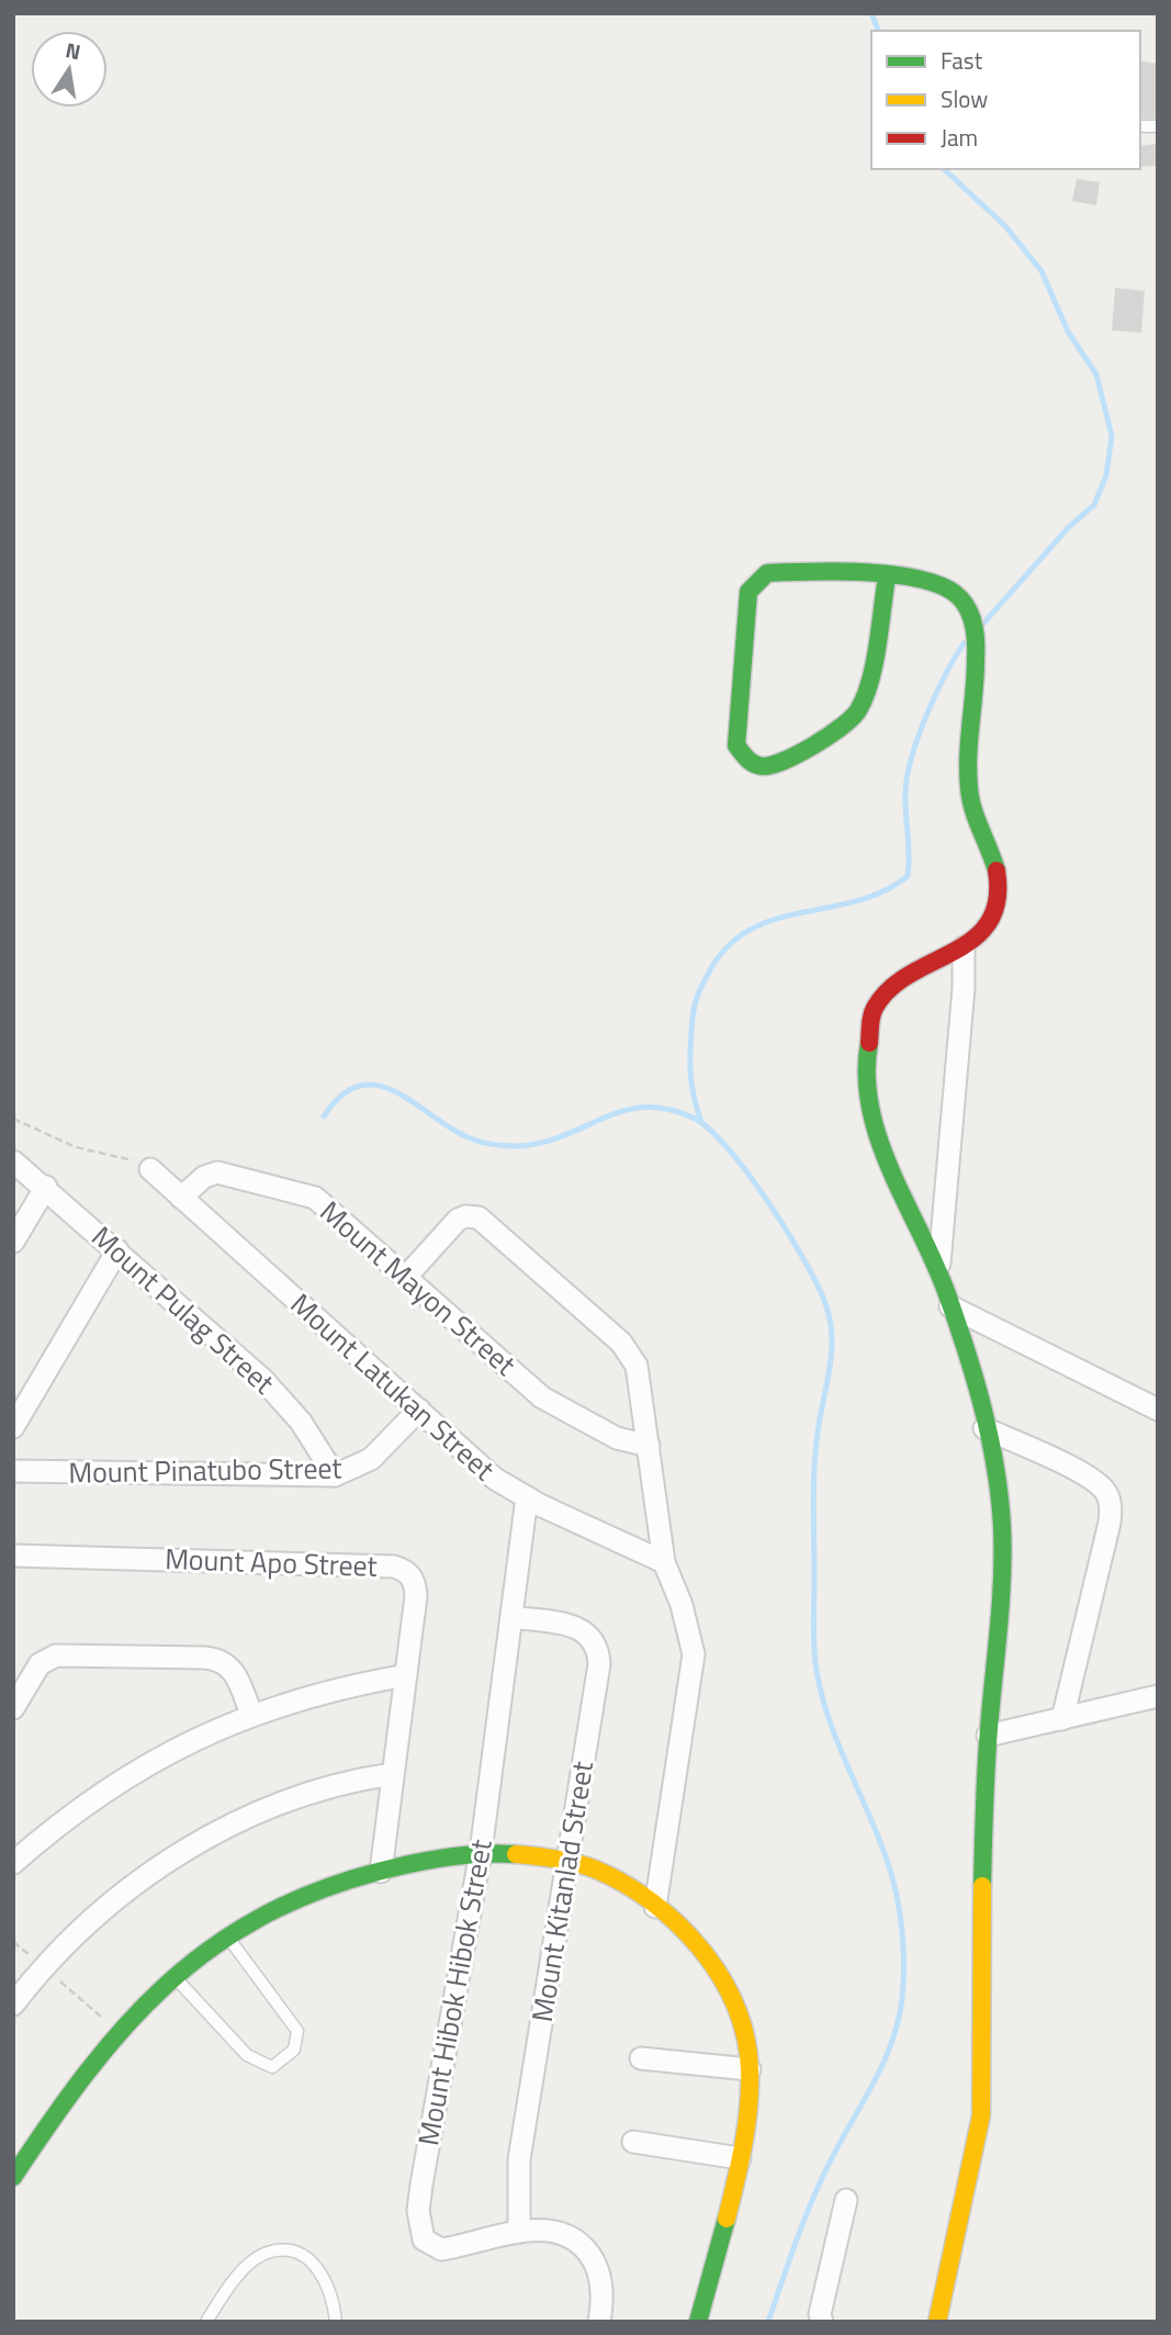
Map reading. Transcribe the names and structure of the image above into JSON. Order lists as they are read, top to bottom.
{
  "streets": {
    "street": [
      "Mount Mayon Street",
      "Mount Pulag Street",
      "Mount Latukan Street",
      "Mount Pinatubo Street",
      "Mount Apo Street",
      "Mount Kitanlad Street",
      "Mount Hibok Hibok Street"
    ]
  },
  "crossings": [
    ["Mount Mayon Street", "Mount Latukan Street"],
    ["Mount Pulag Street", "Mount Pinatubo Street"],
    ["Mount Latukan Street", "Mount Pinatubo Street"],
    ["Mount Latukan Street", "Mount Hibok Hibok Street"],
    ["Mount Kitanlad Street", "Mount Hibok Hibok Street"]
  ],
  "legend": ["Fast", "Slow", "Jam"],
  "north": "top"
}
